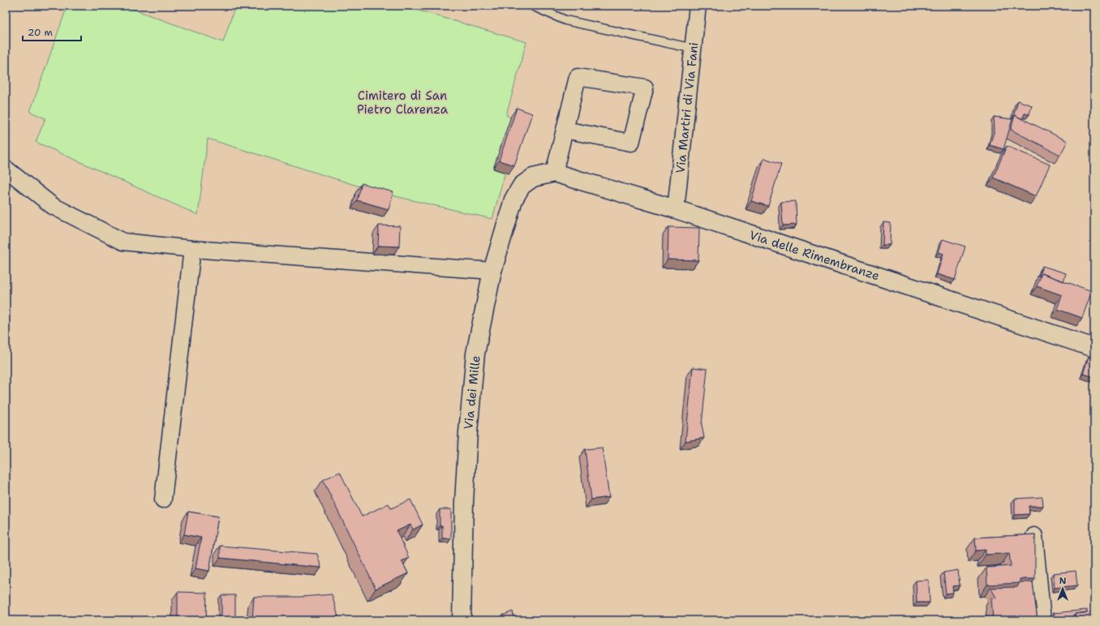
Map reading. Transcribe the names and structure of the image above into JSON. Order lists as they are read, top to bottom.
{
  "streets": {
    "main road": ["Via delle Rimembranze", "Via dei Mille"],
    "street": ["Via Martiri di Via Fani"]
  },
  "crossings": [
    ["Via Martiri di Via Fani", "Via delle Rimembranze"],
    ["Via delle Rimembranze", "Via dei Mille"]
  ],
  "parks": ["Cimitero di San Pietro Clarenza"],
  "scale_bar": "20 m",
  "north": "top"
}
